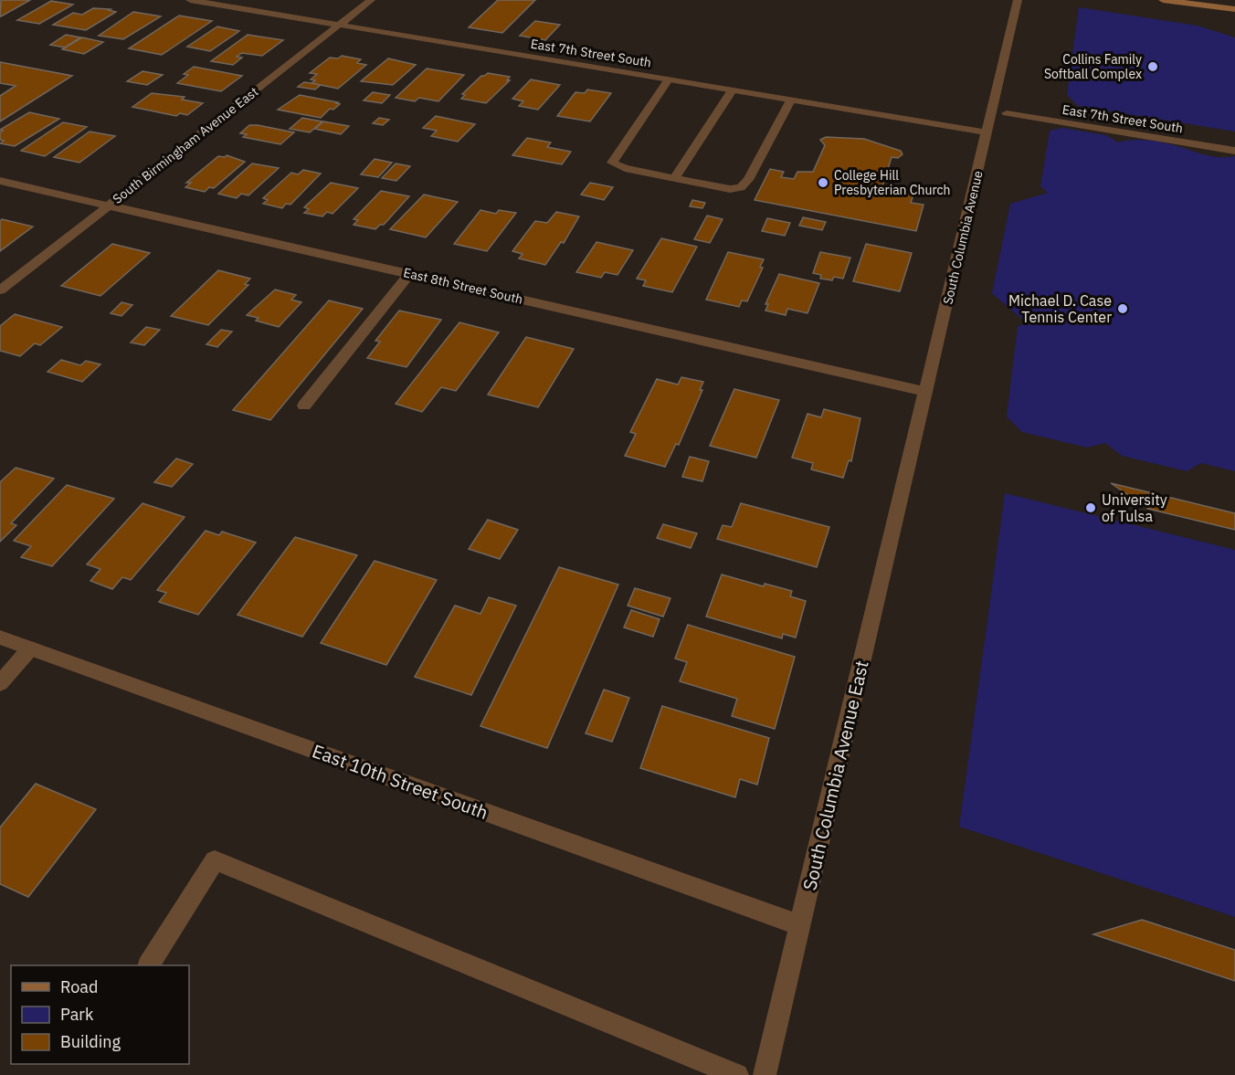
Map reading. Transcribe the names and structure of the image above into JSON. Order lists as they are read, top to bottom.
{
  "streets": {
    "street": [
      "East 7th Street South",
      "South Birmingham Avenue East",
      "South Columbia Avenue",
      "East 8th Street South",
      "South Columbia Avenue East",
      "East 10th Street South"
    ]
  },
  "crossings": [
    ["East 7th Street South", "South Birmingham Avenue East"],
    ["East 7th Street South", "South Columbia Avenue"],
    ["South Birmingham Avenue East", "East 8th Street South"],
    ["South Columbia Avenue", "East 8th Street South"],
    ["South Columbia Avenue", "South Columbia Avenue East"],
    ["South Columbia Avenue East", "East 10th Street South"]
  ],
  "places": [
    "Collins Family Softball Complex",
    "College Hill Presbyterian Church",
    "Michael D. Case Tennis Center",
    "University of Tulsa"
  ],
  "legend": ["Road", "Park", "Building"]
}
